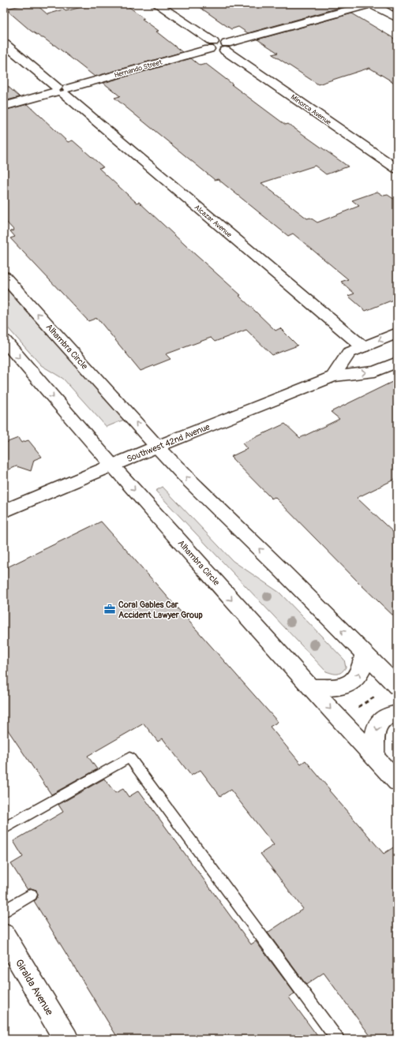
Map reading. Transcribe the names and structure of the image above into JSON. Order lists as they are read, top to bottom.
{
  "streets": {
    "street": [
      "Hernando Street",
      "Minorca Avenue",
      "Alcazar Avenue",
      "Alhambra Circle",
      "Southwest 42nd Avenue",
      "Giralda Avenue"
    ]
  },
  "crossings": [
    ["Hernando Street", "Minorca Avenue"],
    ["Hernando Street", "Alcazar Avenue"],
    ["Alhambra Circle", "Southwest 42nd Avenue"]
  ],
  "places": {
    "office": ["Coral Gables Car Accident Lawyer Group"]
  }
}
